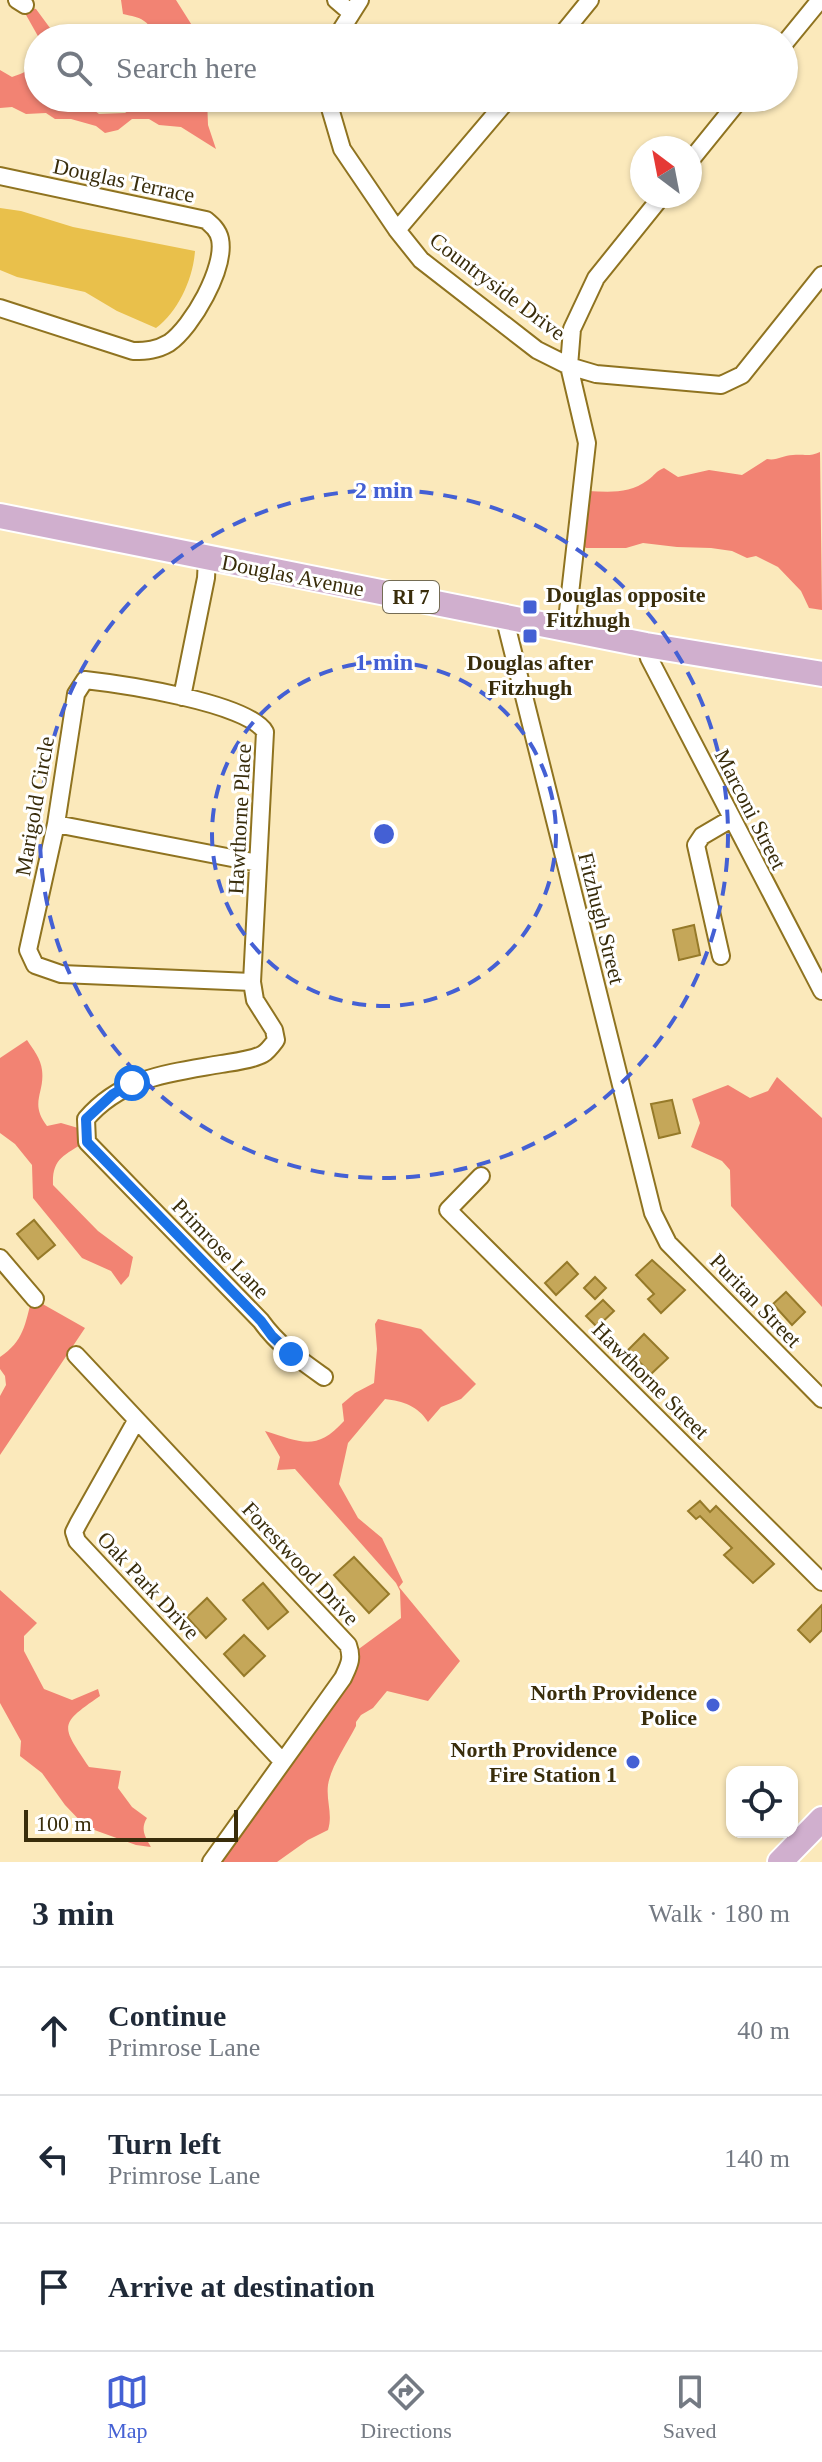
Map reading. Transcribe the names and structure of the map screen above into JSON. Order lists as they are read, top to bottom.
{
  "streets": {
    "main road": ["Douglas Avenue", "RI 7"],
    "street": [
      "Douglas Terrace",
      "Countryside Drive",
      "Marigold Circle",
      "Marconi Street",
      "Hawthorne Place",
      "Fitzhugh Street",
      "Primrose Lane",
      "Puritan Street",
      "Hawthorne Street",
      "Forestwood Drive",
      "Oak Park Drive"
    ]
  },
  "crossings": [
    ["Douglas Avenue", "Marconi Street"],
    ["Douglas Avenue", "Fitzhugh Street"],
    ["Marigold Circle", "Hawthorne Place"],
    ["Hawthorne Place", "Primrose Lane"],
    ["Fitzhugh Street", "Puritan Street"],
    ["Forestwood Drive", "Oak Park Drive"]
  ],
  "places": {
    "transit": ["Douglas opposite Fitzhugh", "Douglas after Fitzhugh"],
    "other": ["North Providence Police", "North Providence Fire Station 1"]
  },
  "scale_bar": "100 m",
  "north": "top left",
  "page": {
    "search": "Search here",
    "scale": "100 m",
    "heading": ["3 min", "Walk · 180 m"],
    "list": [
      ["Continue", "Primrose Lane", "40 m"],
      ["Turn left", "Primrose Lane", "140 m"],
      "Arrive at destination"
    ],
    "nav": ["Map", "Directions", "Saved"]
  },
  "rings": ["2 min", "1 min"]
}
